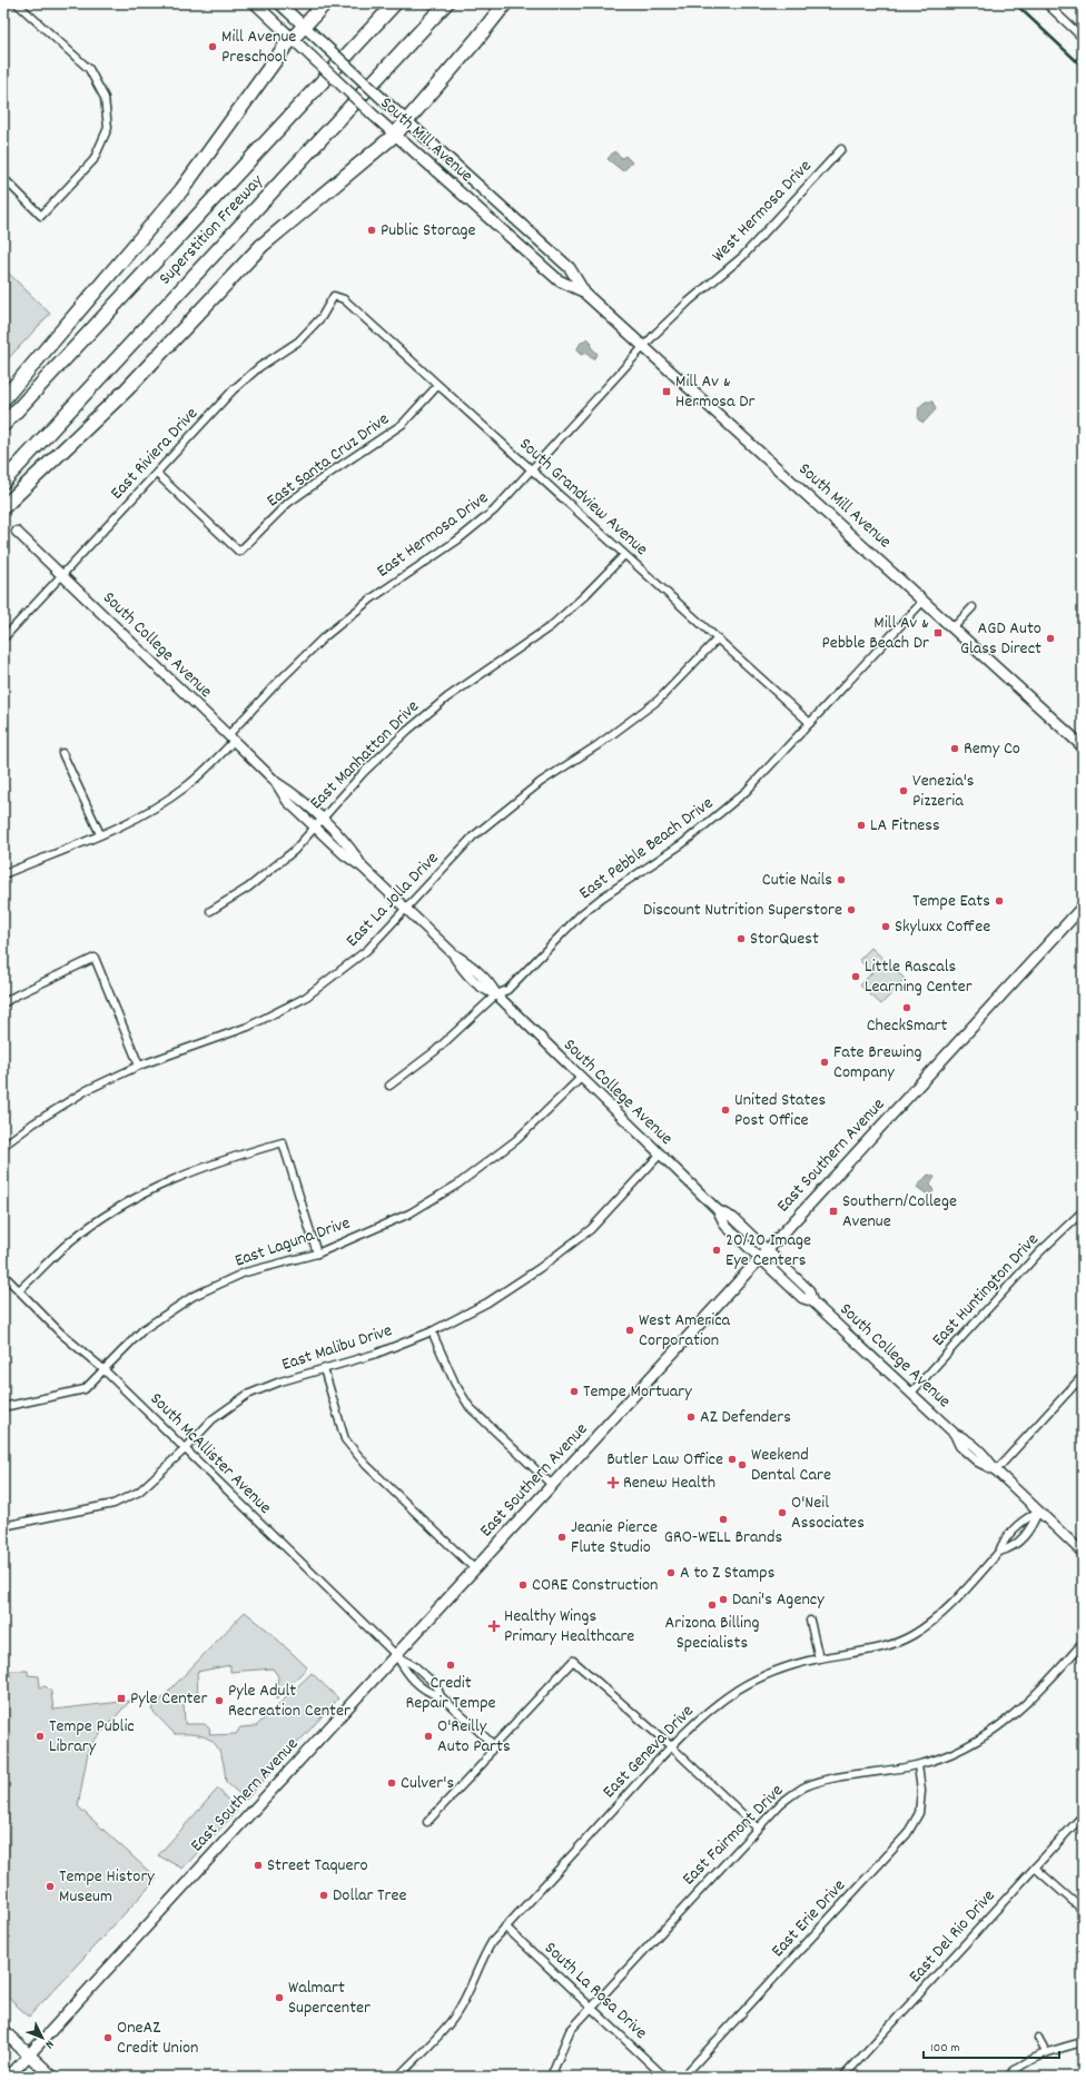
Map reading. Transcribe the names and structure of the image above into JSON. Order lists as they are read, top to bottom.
{
  "streets": {
    "highway": ["Superstition Freeway"],
    "main road": ["South Mill Avenue", "East Southern Avenue"],
    "street": [
      "West Hermosa Drive",
      "East Riviera Drive",
      "East Santa Cruz Drive",
      "South Grandview Avenue",
      "East Hermosa Drive",
      "South College Avenue",
      "East Manhatton Drive",
      "East Pebble Beach Drive",
      "East La Jolla Drive",
      "East Laguna Drive",
      "East Huntington Drive",
      "East Malibu Drive",
      "South McAllister Avenue",
      "East Geneva Drive",
      "East Fairmont Drive",
      "East Erie Drive",
      "East Del Rio Drive",
      "South La Rosa Drive"
    ]
  },
  "crossings": [
    ["South Mill Avenue", "West Hermosa Drive"],
    ["South Mill Avenue", "East Hermosa Drive"],
    ["South Mill Avenue", "East Pebble Beach Drive"],
    ["West Hermosa Drive", "East Hermosa Drive"],
    ["East Riviera Drive", "East Santa Cruz Drive"],
    ["East Riviera Drive", "South Grandview Avenue"],
    ["East Riviera Drive", "South College Avenue"],
    ["East Santa Cruz Drive", "South Grandview Avenue"],
    ["South Grandview Avenue", "East Hermosa Drive"],
    ["South Grandview Avenue", "East Manhatton Drive"],
    ["South Grandview Avenue", "East Pebble Beach Drive"],
    ["South Grandview Avenue", "East La Jolla Drive"],
    ["East Hermosa Drive", "South College Avenue"],
    ["South College Avenue", "East Manhatton Drive"],
    ["South College Avenue", "East Pebble Beach Drive"],
    ["South College Avenue", "East La Jolla Drive"],
    ["South College Avenue", "East Southern Avenue"],
    ["South College Avenue", "East Laguna Drive"],
    ["South College Avenue", "East Huntington Drive"],
    ["South College Avenue", "East Malibu Drive"],
    ["South College Avenue", "East Geneva Drive"],
    ["East Southern Avenue", "South McAllister Avenue"],
    ["East Laguna Drive", "South McAllister Avenue"],
    ["East Malibu Drive", "South McAllister Avenue"],
    ["East Geneva Drive", "South La Rosa Drive"],
    ["East Fairmont Drive", "East Erie Drive"],
    ["East Fairmont Drive", "South La Rosa Drive"]
  ],
  "places": {
    "other": [
      "Mill Avenue Preschool",
      "Public Storage",
      "AGD Auto Glass Direct",
      "Remy Co",
      "Venezia's Pizzeria",
      "LA Fitness",
      "Cutie Nails",
      "Tempe Eats",
      "Discount Nutrition Superstore",
      "Skyluxx Coffee",
      "StorQuest",
      "Little Rascals Learning Center",
      "CheckSmart",
      "Fate Brewing Company",
      "United States Post Office",
      "20/20 Image Eye Centers",
      "West America Corporation",
      "Tempe Mortuary",
      "AZ Defenders",
      "Butler Law Office",
      "Weekend Dental Care",
      "O'Neil Associates",
      "GRO-WELL Brands",
      "Jeanie Pierce Flute Studio",
      "A to Z Stamps",
      "CORE Construction",
      "Dani's Agency",
      "Arizona Billing Specialists",
      "Credit Repair Tempe",
      "Pyle Adult Recreation Center",
      "Tempe Public Library",
      "O'Reilly Auto Parts",
      "Culver's",
      "Street Taquero",
      "Tempe History Museum",
      "Dollar Tree",
      "Walmart Supercenter",
      "OneAZ Credit Union"
    ],
    "transit": [
      "Mill Av & Hermosa Dr",
      "Mill Av & Pebble Beach Dr",
      "Southern/College Avenue",
      "Pyle Center"
    ],
    "health": ["Renew Health", "Healthy Wings Primary Healthcare"]
  },
  "scale_bar": "100 m",
  "north": "bottom right"
}
